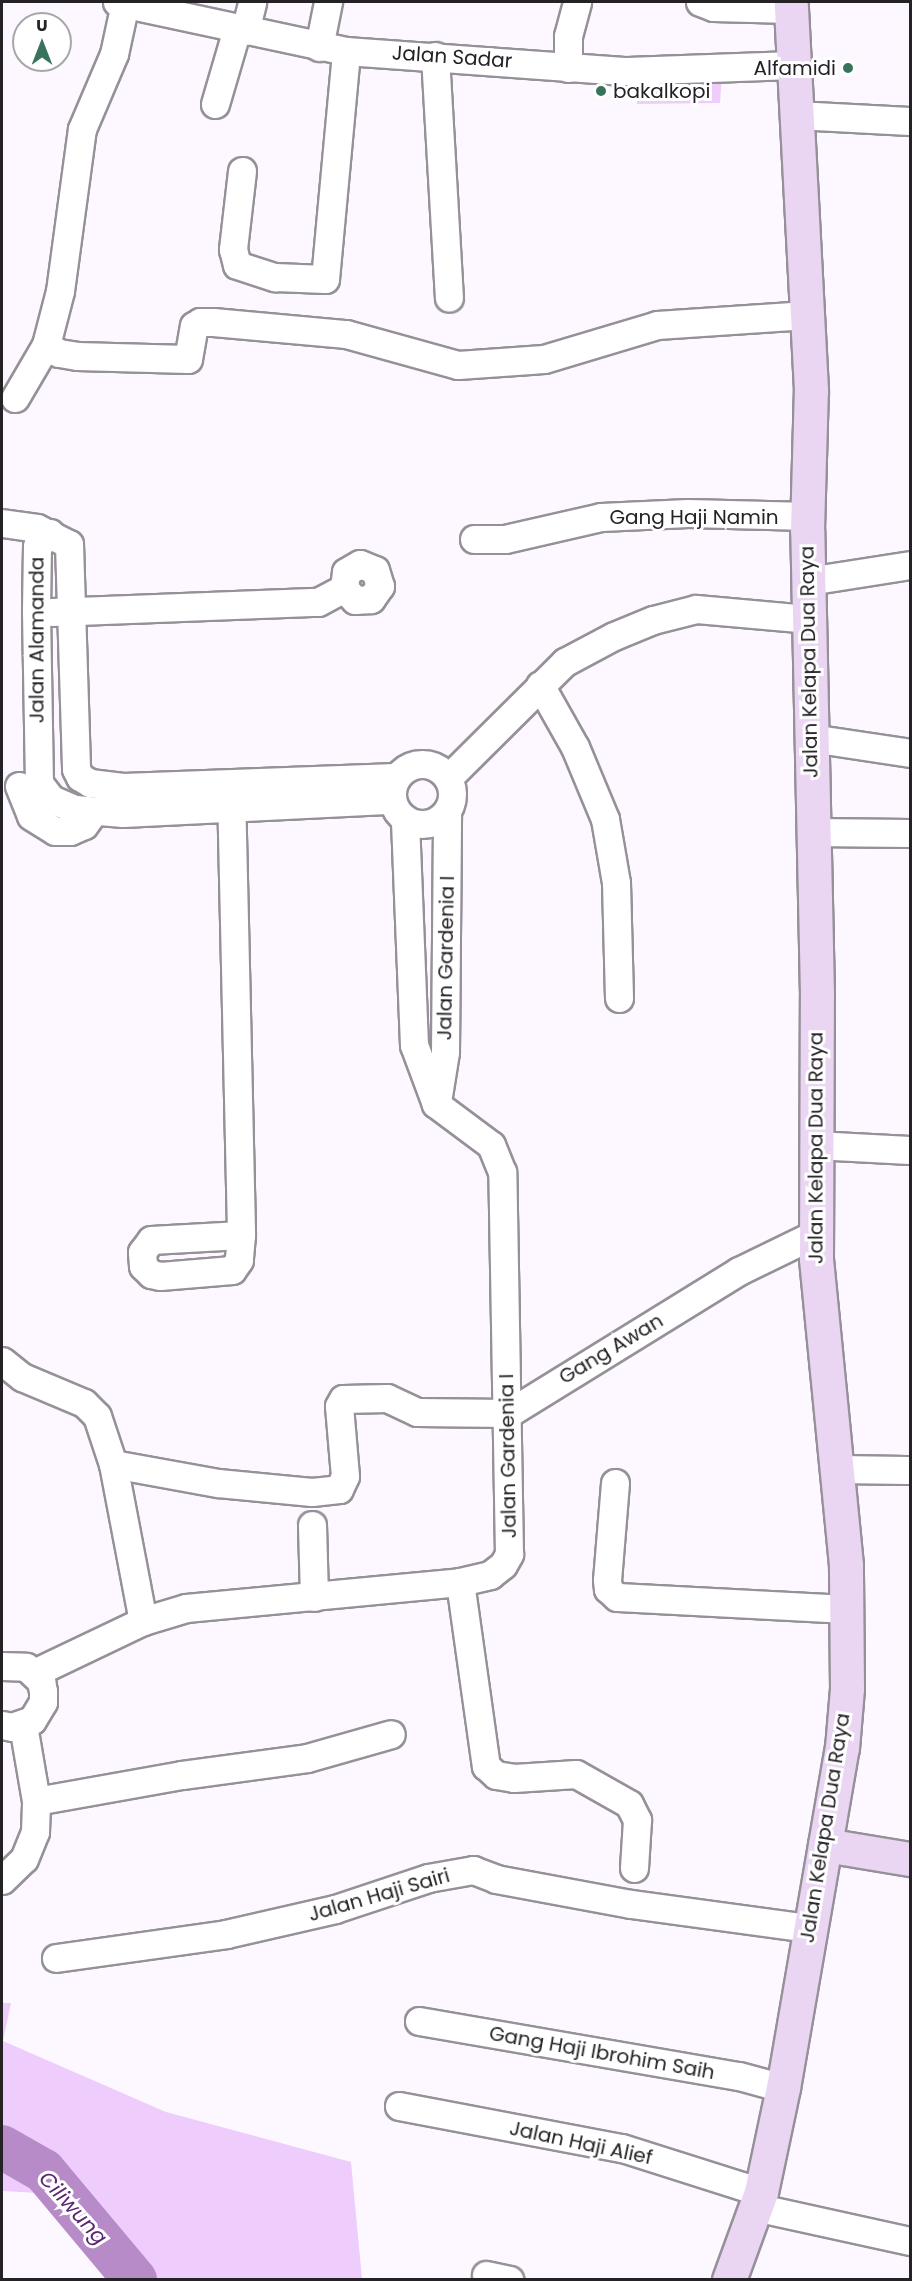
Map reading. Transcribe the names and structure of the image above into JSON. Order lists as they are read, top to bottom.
{
  "streets": {
    "main road": ["Jalan Kelapa Dua Raya"],
    "street": [
      "Jalan Sadar",
      "Gang Haji Namin",
      "Jalan Alamanda",
      "Jalan Gardenia I",
      "Gang Awan",
      "Jalan Haji Sairi",
      "Gang Haji Ibrohim Saih",
      "Jalan Haji Alief"
    ]
  },
  "crossings": [
    ["Jalan Sadar", "Jalan Kelapa Dua Raya"],
    ["Gang Haji Namin", "Jalan Kelapa Dua Raya"],
    ["Jalan Kelapa Dua Raya", "Gang Awan"],
    ["Jalan Kelapa Dua Raya", "Jalan Haji Sairi"],
    ["Jalan Kelapa Dua Raya", "Gang Haji Ibrohim Saih"],
    ["Jalan Kelapa Dua Raya", "Jalan Haji Alief"],
    ["Jalan Gardenia I", "Gang Awan"]
  ],
  "water": ["Ciliwung"],
  "places": ["Alfamidi", "bakalkopi"],
  "north": "top"
}
